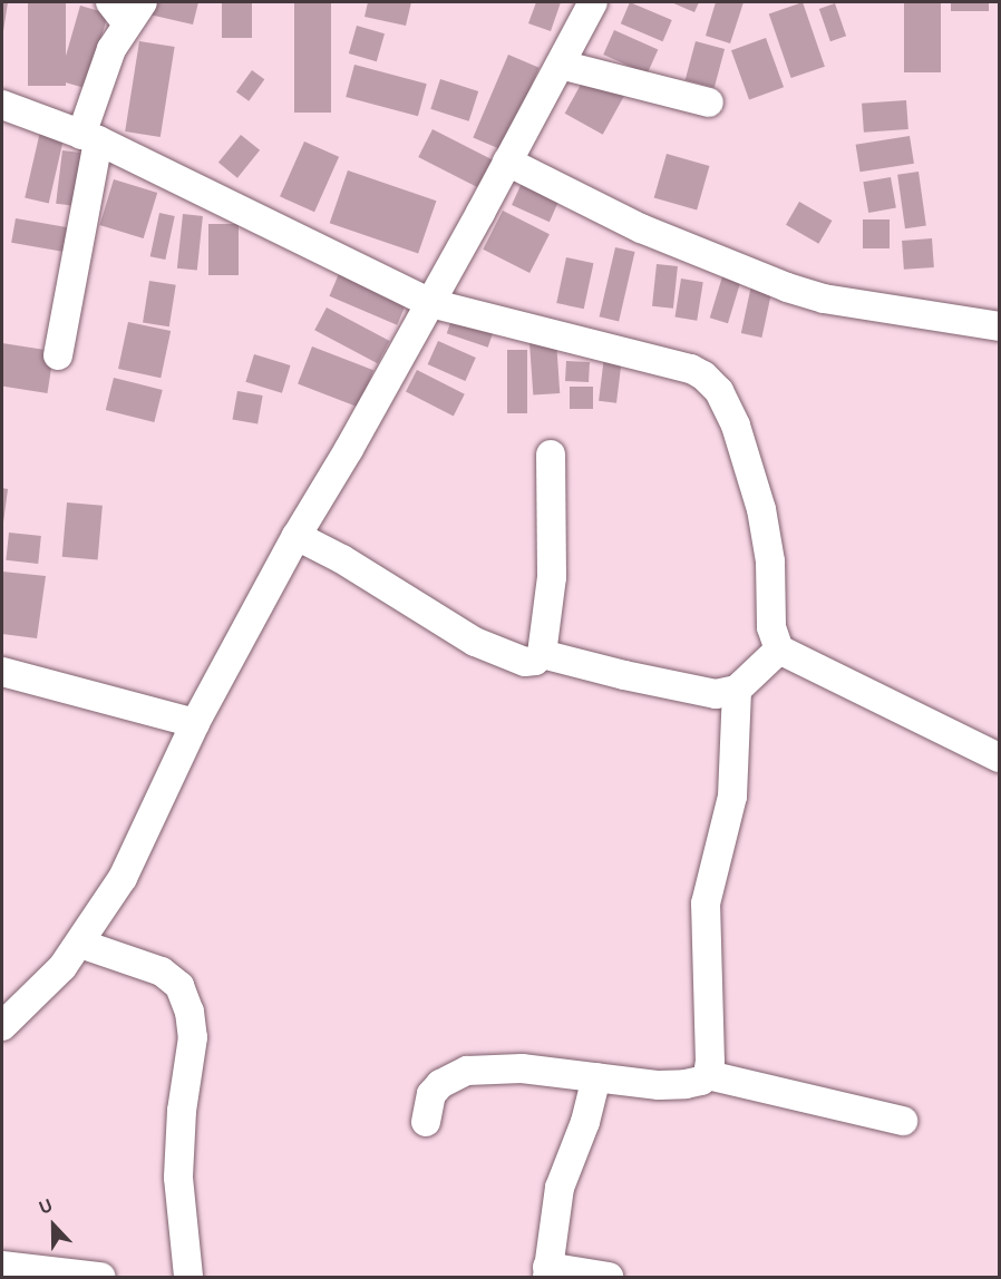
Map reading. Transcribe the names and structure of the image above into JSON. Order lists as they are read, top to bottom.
{
  "north": "top"
}
